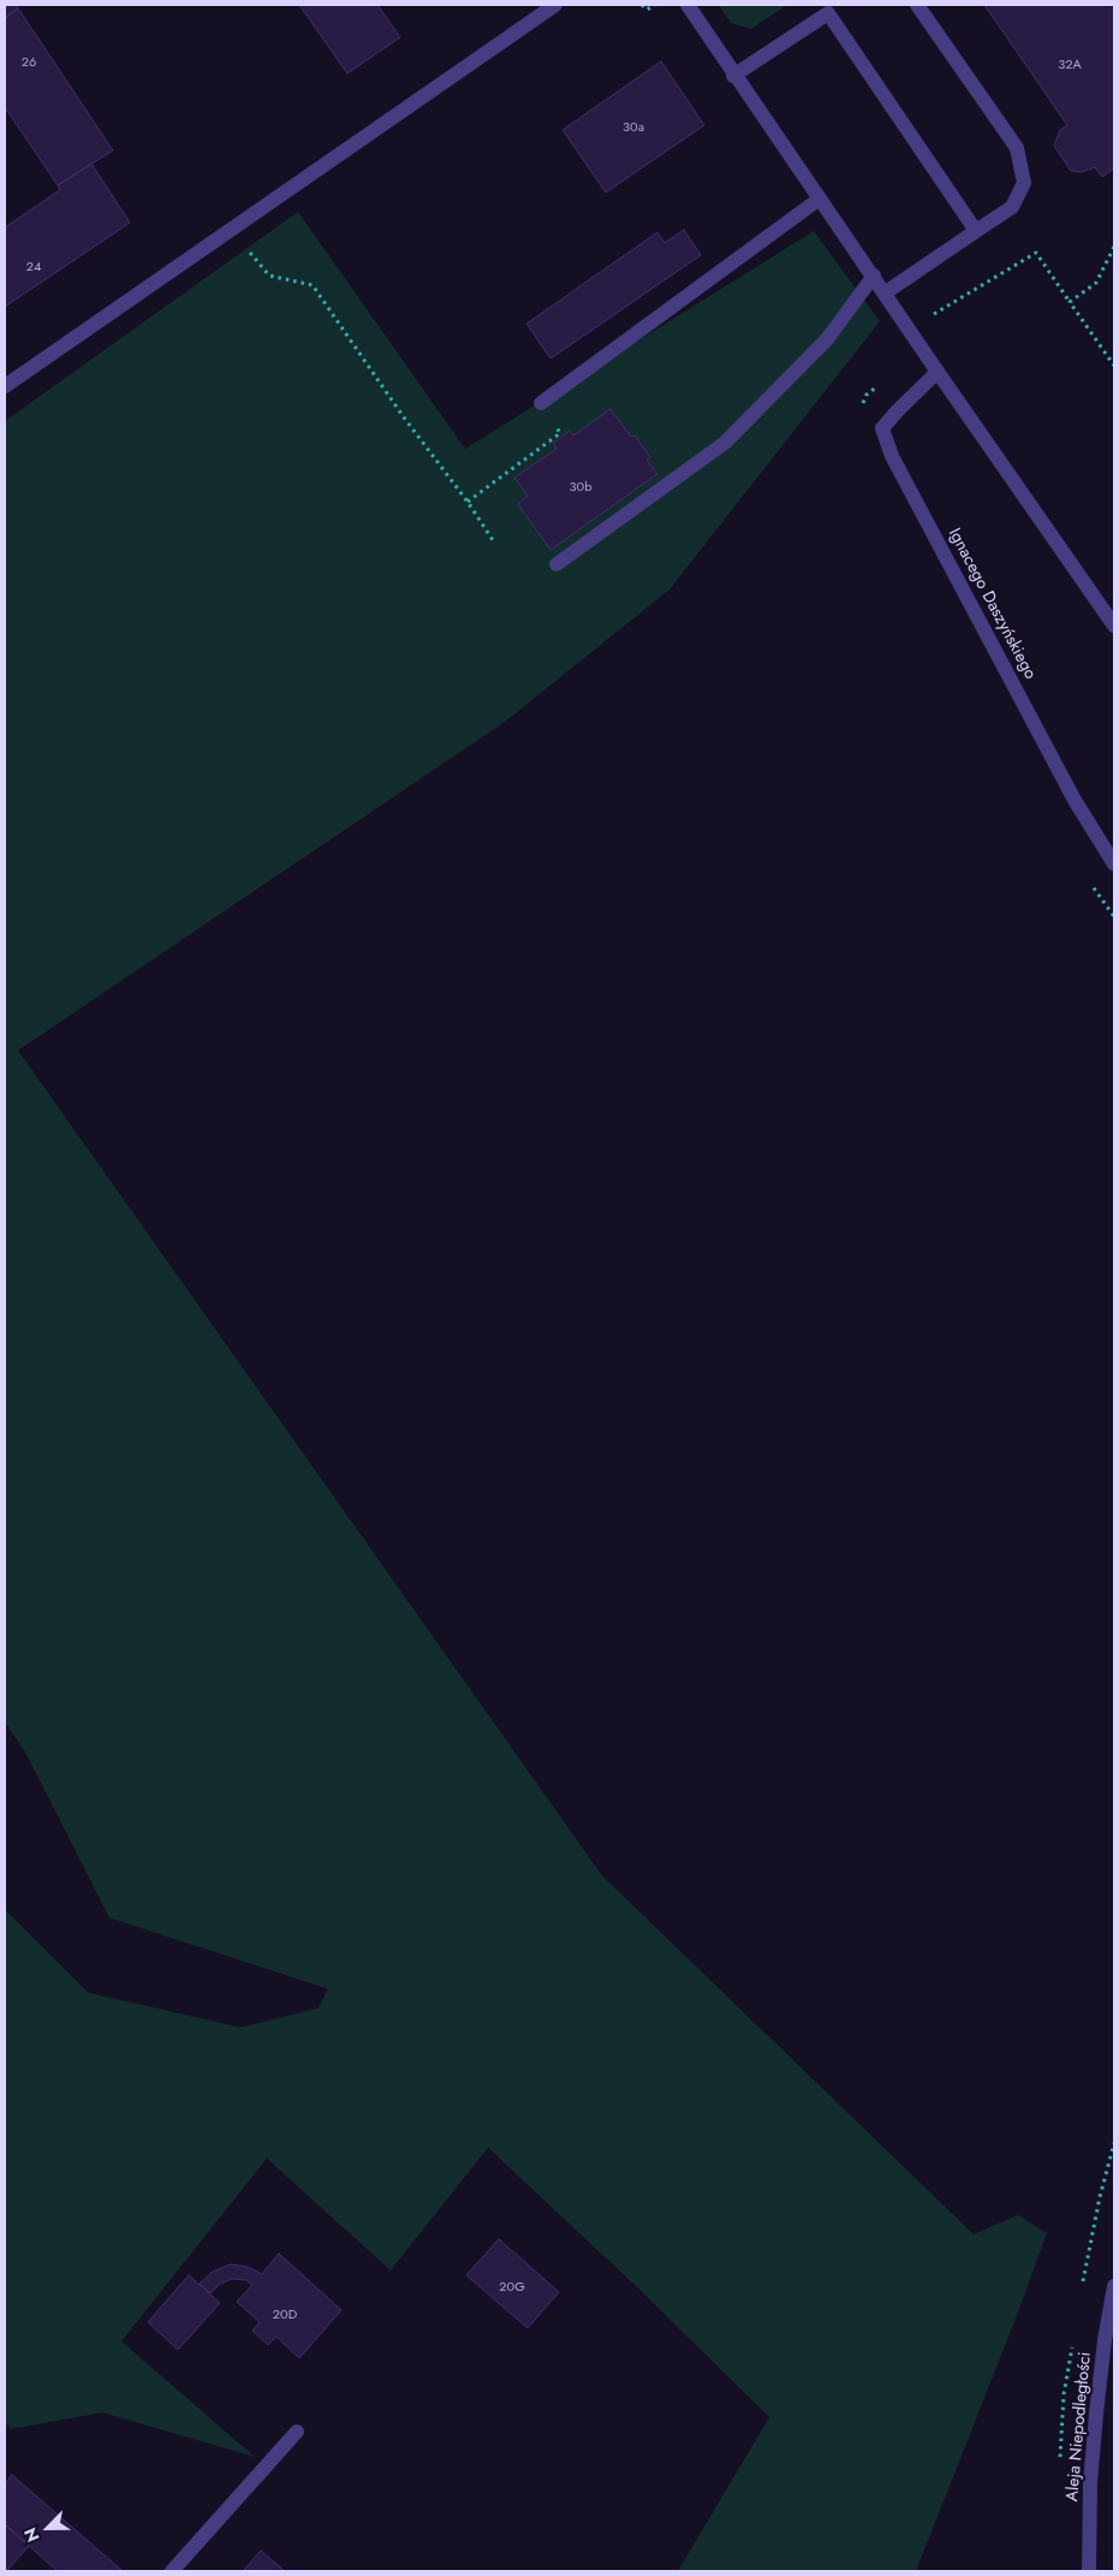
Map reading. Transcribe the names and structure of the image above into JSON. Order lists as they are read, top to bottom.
{
  "streets": {
    "street": ["Ignacego Daszyńskiego", "Aleja Niepodległości"]
  },
  "house_numbers": [
    "26",
    "32A",
    "30a",
    "24",
    "30b",
    "20G",
    "20D"
  ],
  "north": "bottom left"
}
